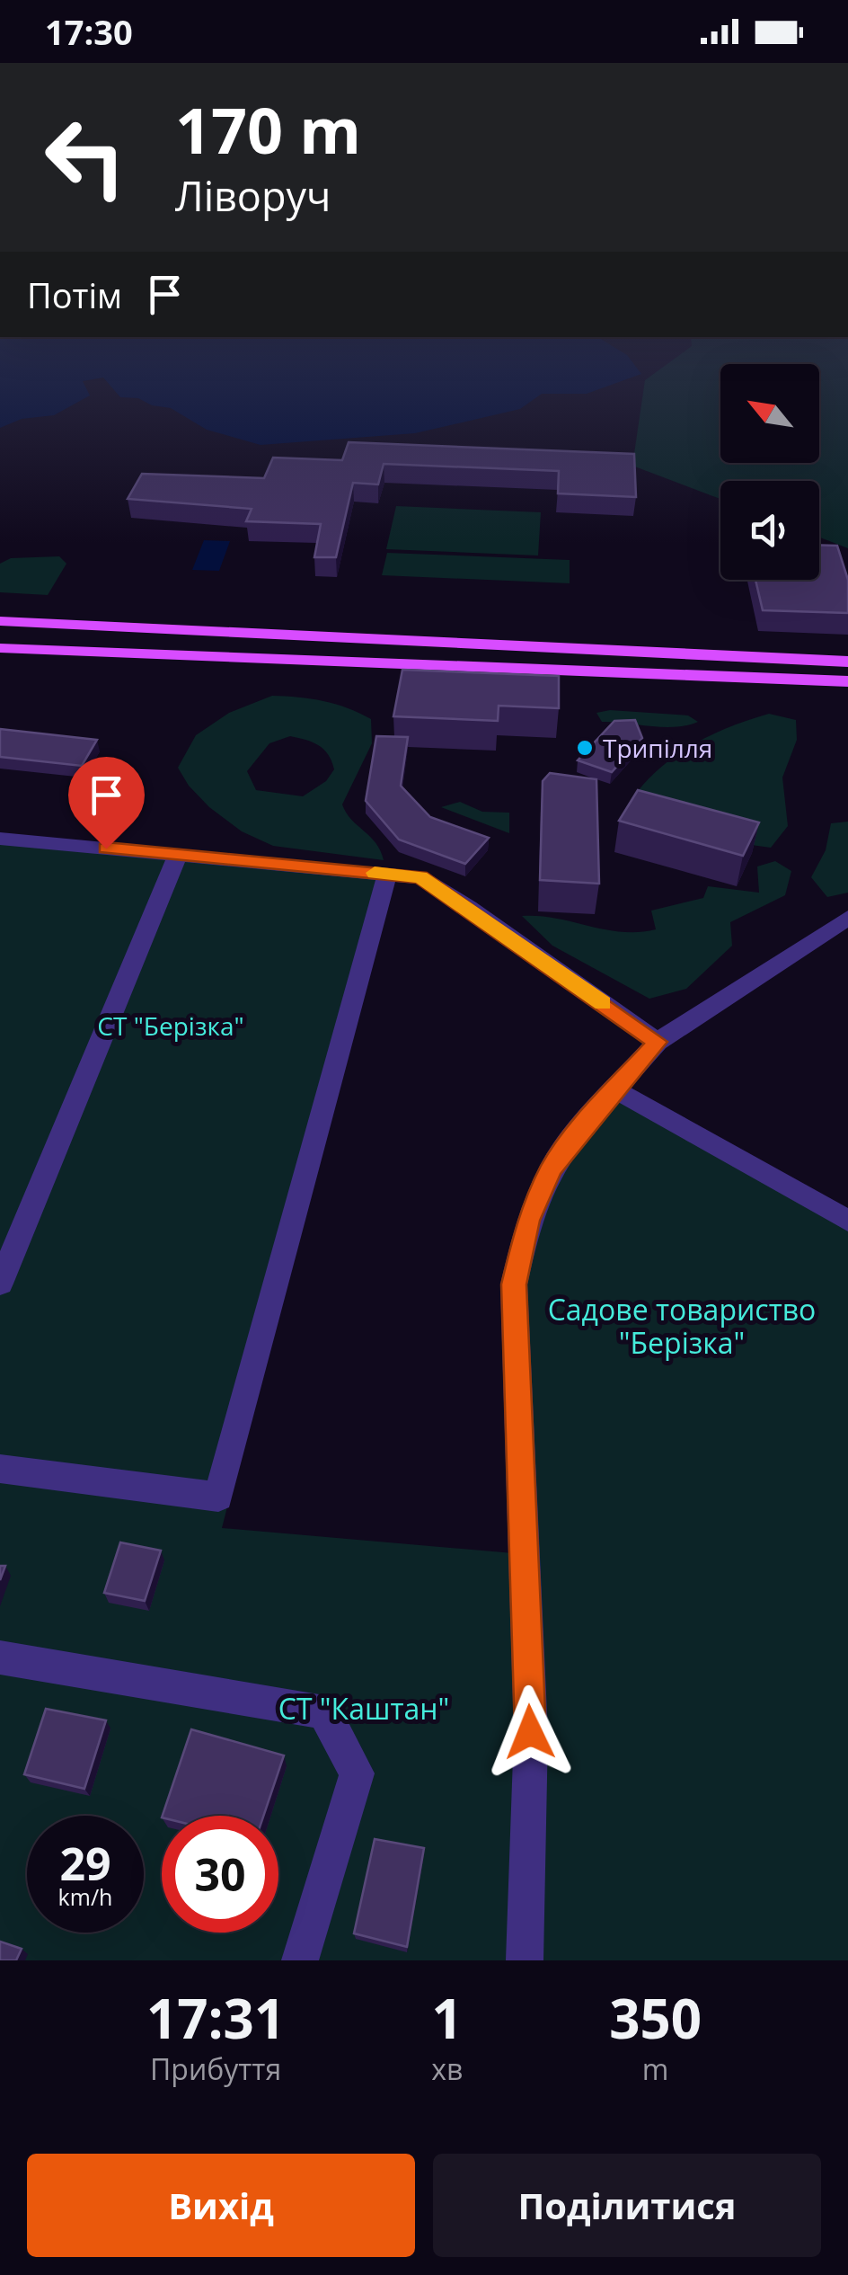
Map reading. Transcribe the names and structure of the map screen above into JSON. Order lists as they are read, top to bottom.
{
  "parks": ["СТ \"Берізка\"", "Садове товариство \"Берізка\"", "СТ \"Каштан\""],
  "places": ["Трипілля"],
  "north": "top left",
  "page": {
    "status": "17:30",
    "turn": ["170 m", "Ліворуч"],
    "then": "Потім",
    "speed": "29 km/h",
    "limit": "30",
    "eta": [
      "17:31",
      "Прибуття",
      "1",
      "хв",
      "350",
      "m"
    ],
    "buttons": ["Вихід", "Поділитися"]
  }
}
